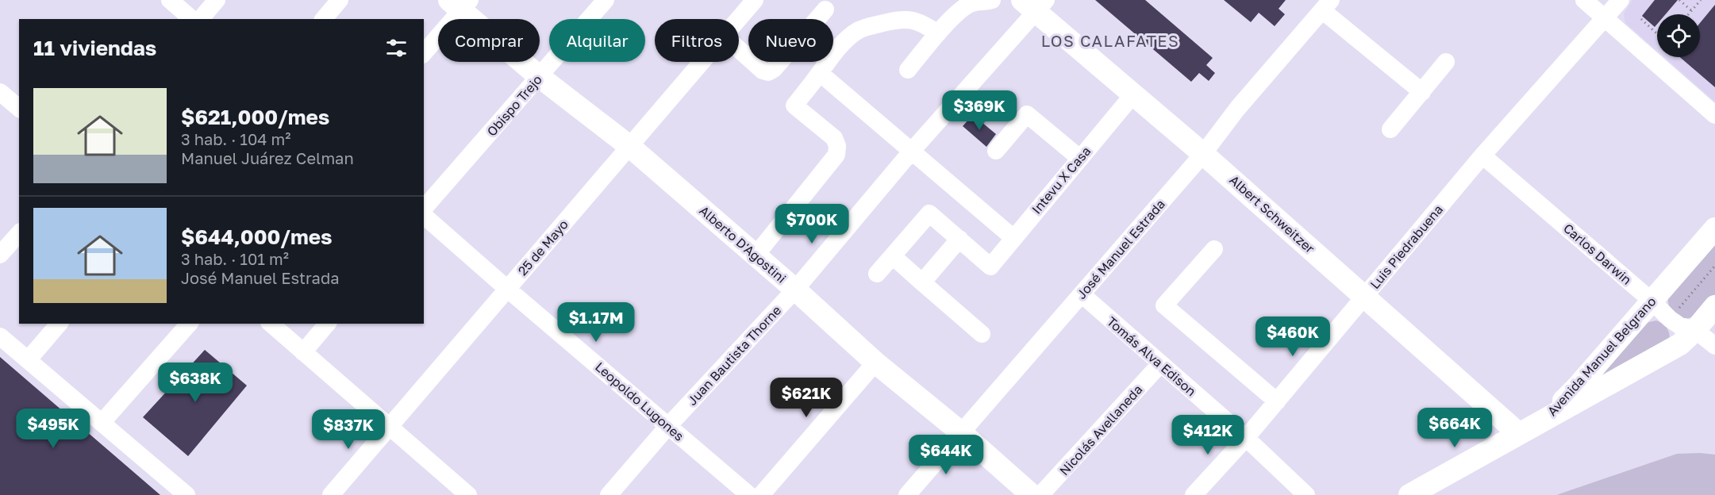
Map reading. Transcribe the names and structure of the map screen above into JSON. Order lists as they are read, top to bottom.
{
  "streets": {
    "main road": ["Albert Schweitzer", "Alberto D'Agostini", "Avenida Manuel Belgrano"],
    "street": [
      "Obispo Trejo",
      "Intevu X Casa",
      "Luis Piedrabuena",
      "25 de Mayo",
      "José Manuel Estrada",
      "Carlos Darwin",
      "Juan Bautista Thorne",
      "Tomás Alva Edison",
      "Leopoldo Lugones",
      "Nicolás Avellaneda"
    ]
  },
  "crossings": [
    ["Obispo Trejo", "Alberto D'Agostini"],
    ["Intevu X Casa", "Albert Schweitzer"],
    ["Albert Schweitzer", "Luis Piedrabuena"],
    ["Albert Schweitzer", "José Manuel Estrada"],
    ["Albert Schweitzer", "Juan Bautista Thorne"],
    ["Alberto D'Agostini", "25 de Mayo"],
    ["Alberto D'Agostini", "José Manuel Estrada"],
    ["Alberto D'Agostini", "Juan Bautista Thorne"],
    ["Luis Piedrabuena", "Carlos Darwin"],
    ["Luis Piedrabuena", "Tomás Alva Edison"],
    ["25 de Mayo", "Leopoldo Lugones"],
    ["José Manuel Estrada", "Tomás Alva Edison"],
    ["Carlos Darwin", "Avenida Manuel Belgrano"],
    ["Juan Bautista Thorne", "Leopoldo Lugones"],
    ["Tomás Alva Edison", "Nicolás Avellaneda"]
  ],
  "districts": ["LOS CALAFATES"],
  "page": {
    "chip": [
      "Comprar",
      "Alquilar",
      "Filtros",
      "Nuevo"
    ],
    "heading": "11 viviendas",
    "list": [
      {
        "name": "$621,000/mes",
        "note": "3 hab. · 104 m² · Manuel Juárez Celman"
      },
      {
        "name": "$644,000/mes",
        "note": "3 hab. · 101 m² · José Manuel Estrada"
      }
    ],
    "price": [
      "$369K",
      "$700K",
      "$1.17M",
      "$460K",
      "$638K",
      "$621K",
      "$664K",
      "$495K",
      "$837K",
      "$412K",
      "$644K"
    ]
  }
}
